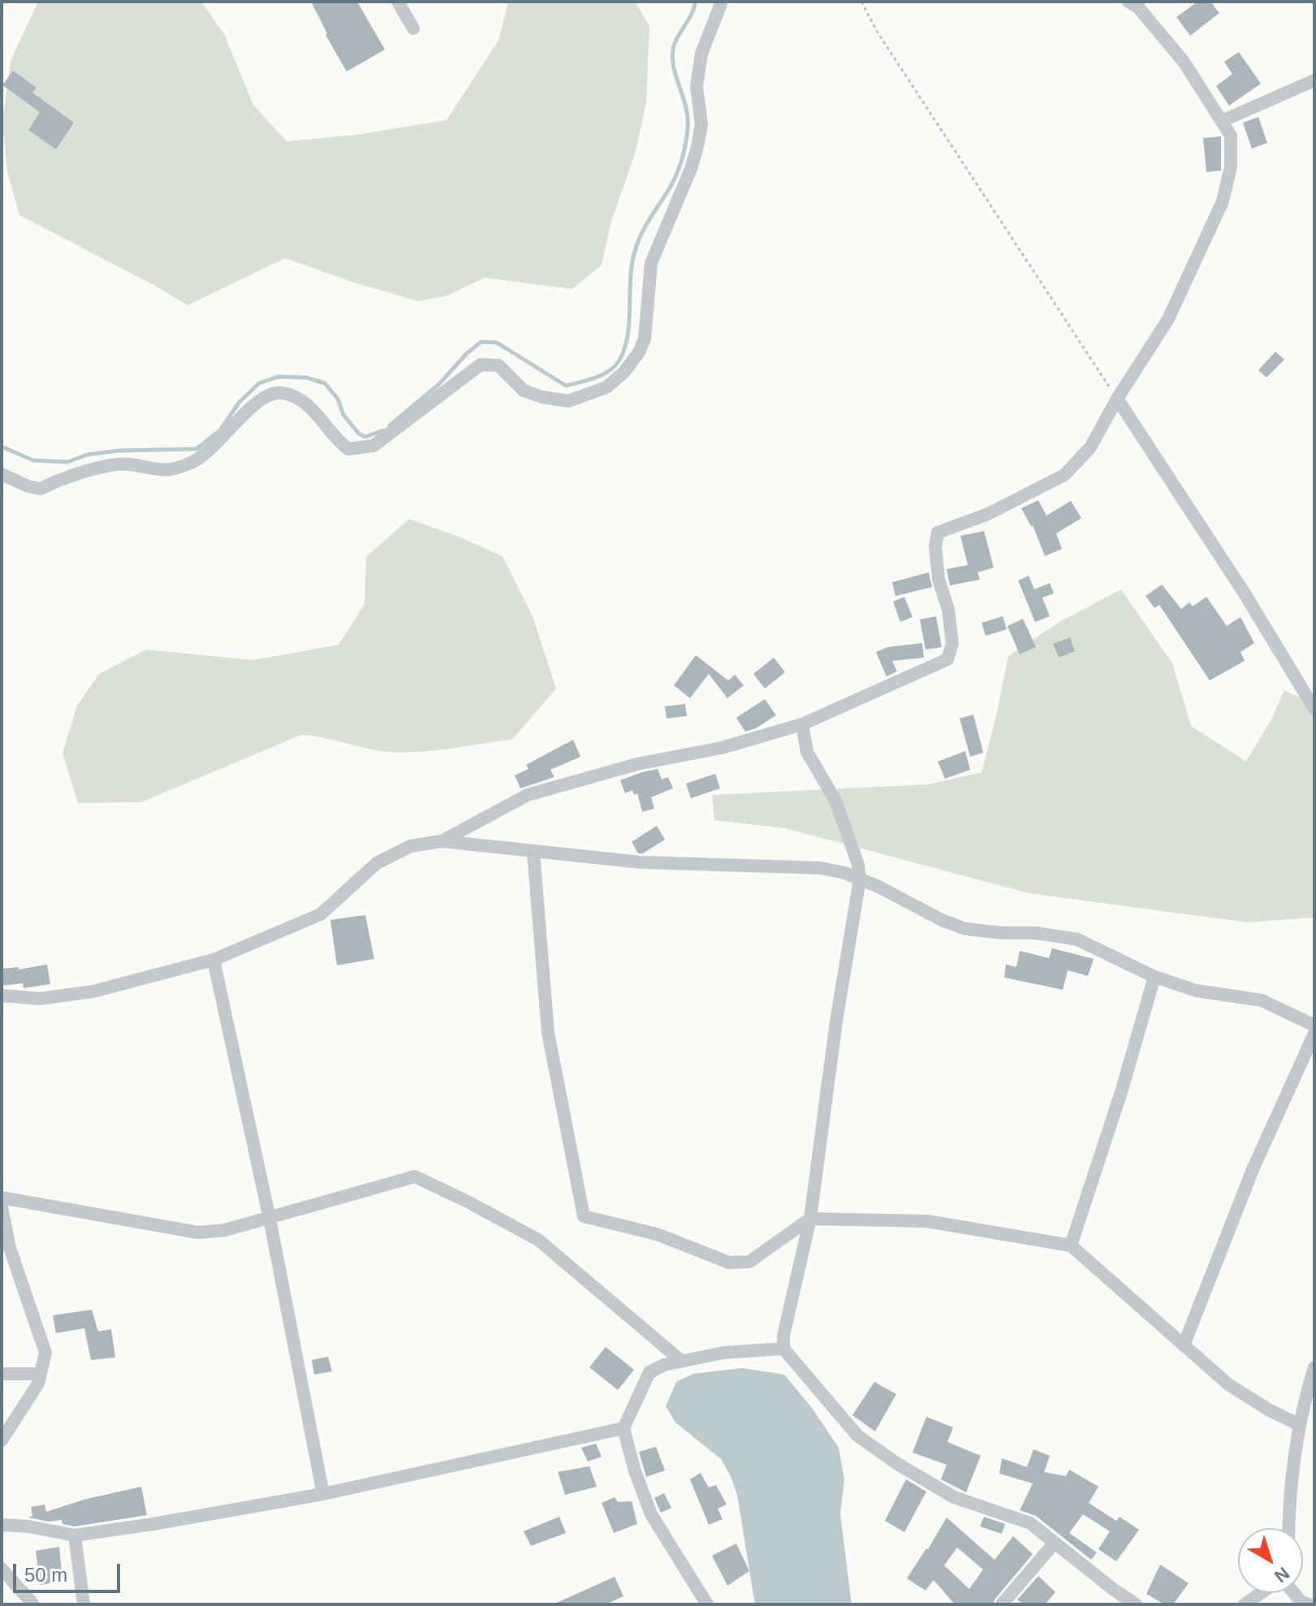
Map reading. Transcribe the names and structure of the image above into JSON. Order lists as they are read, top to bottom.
{
  "scale_bar": "50 m",
  "north": "bottom right"
}
